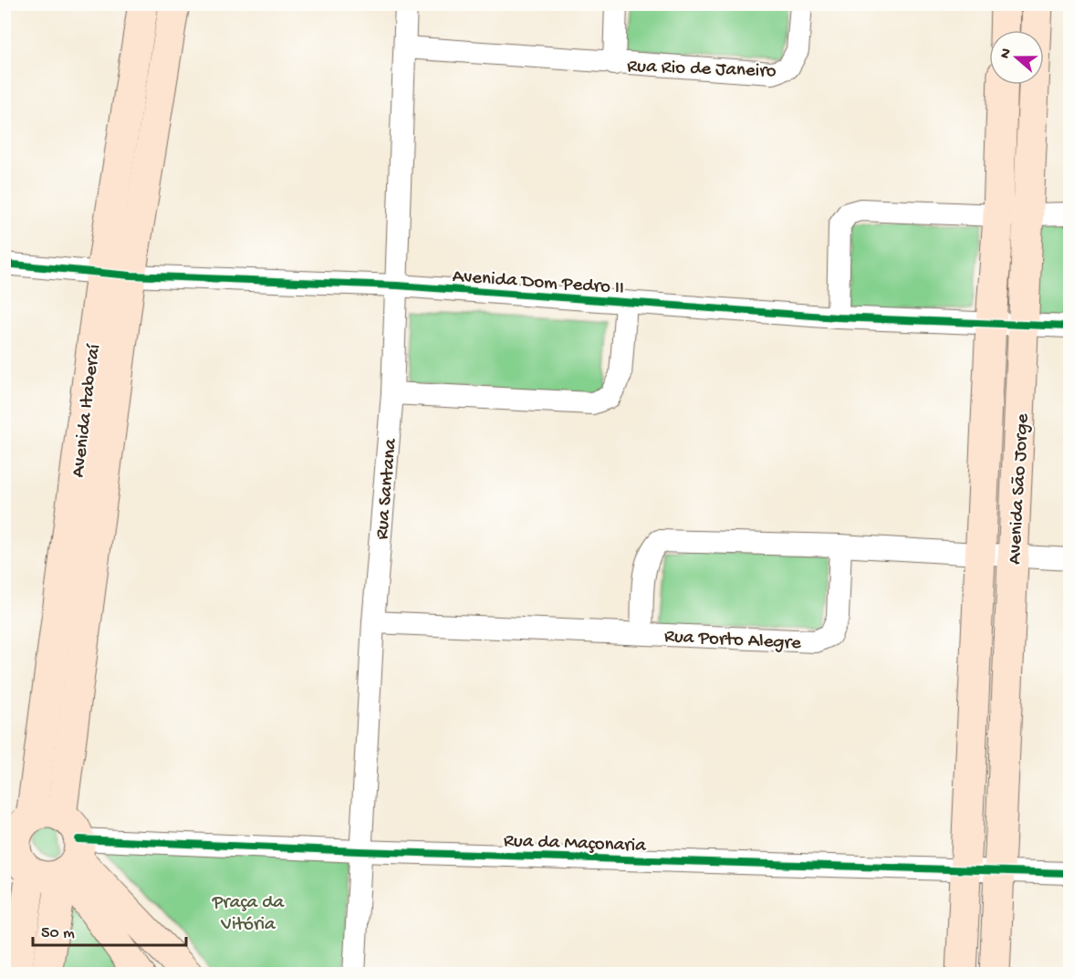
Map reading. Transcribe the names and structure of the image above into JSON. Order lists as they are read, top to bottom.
{
  "streets": {
    "street": [
      "Rua Rio de Janeiro",
      "Avenida Dom Pedro II",
      "Avenida Itaberaí",
      "Rua Santana",
      "Avenida São Jorge",
      "Rua Porto Alegre",
      "Rua da Maçonaria"
    ]
  },
  "crossings": [
    ["Rua Rio de Janeiro", "Rua Santana"],
    ["Avenida Dom Pedro II", "Avenida Itaberaí"],
    ["Avenida Dom Pedro II", "Rua Santana"],
    ["Avenida Dom Pedro II", "Avenida São Jorge"],
    ["Avenida Itaberaí", "Rua da Maçonaria"],
    ["Rua Santana", "Rua Porto Alegre"],
    ["Rua Santana", "Rua da Maçonaria"],
    ["Avenida São Jorge", "Rua Porto Alegre"],
    ["Avenida São Jorge", "Rua da Maçonaria"]
  ],
  "parks": ["Praça da Vitória"],
  "scale_bar": "50 m",
  "north": "left"
}
